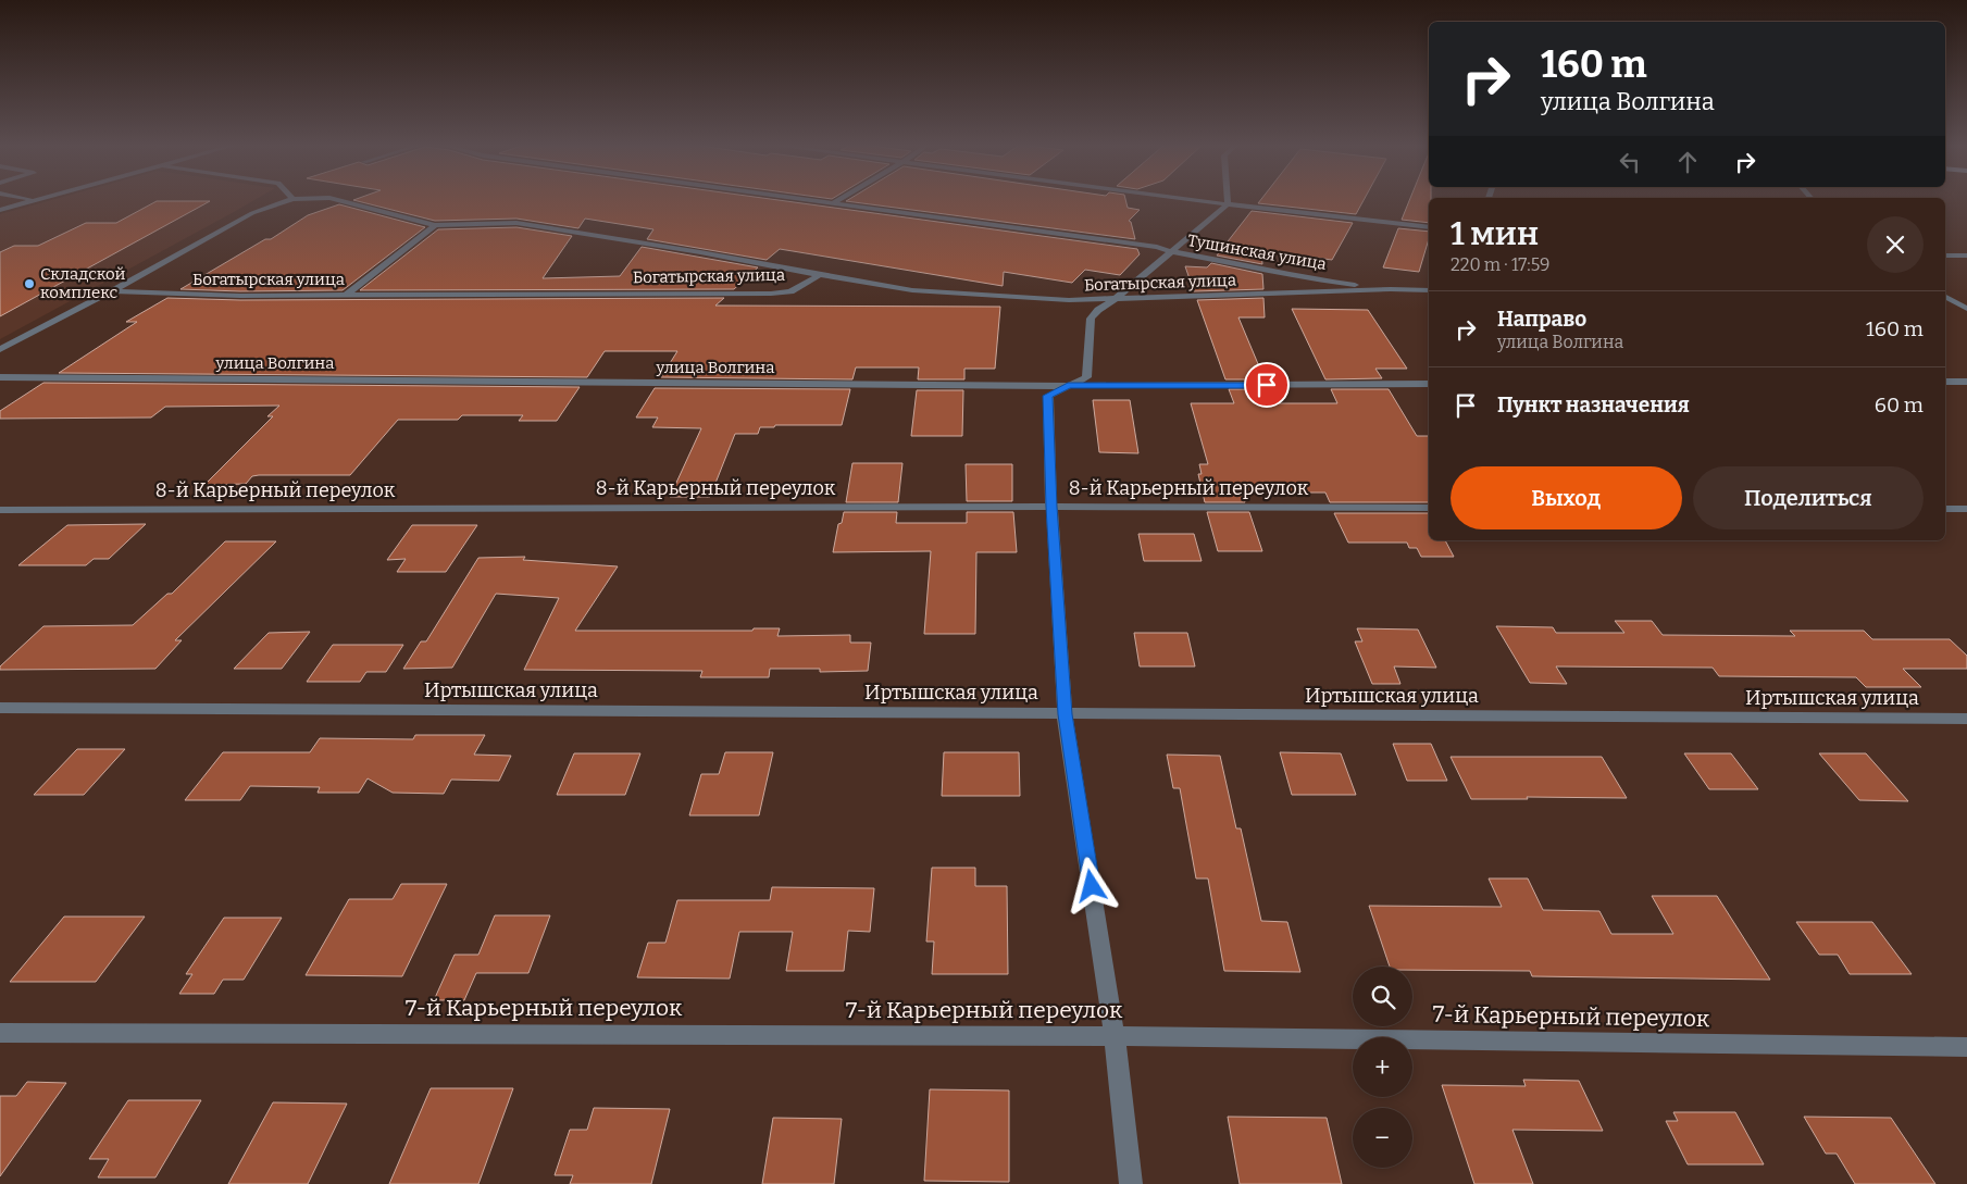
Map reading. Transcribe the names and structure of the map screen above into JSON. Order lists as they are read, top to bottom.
{
  "streets": {
    "street": [
      "Тушинская улица",
      "Богатырская улица",
      "улица Волгина",
      "8-й Карьерный переулок",
      "Иртышская улица",
      "7-й Карьерный переулок"
    ]
  },
  "crossings": [
    ["Тушинская улица", "Богатырская улица"]
  ],
  "places": ["Складской комплекс"],
  "page": {
    "turn": ["160 m", "улица Волгина"],
    "heading": ["1 мин", "220 m · 17:59"],
    "list": [
      {
        "name": "Направо",
        "note": "улица Волгина",
        "value": "160 m"
      },
      {
        "name": "Пункт назначения",
        "value": "60 m"
      }
    ],
    "buttons": ["Выход", "Поделиться"],
    "map_buttons": ["+", "−"]
  }
}
